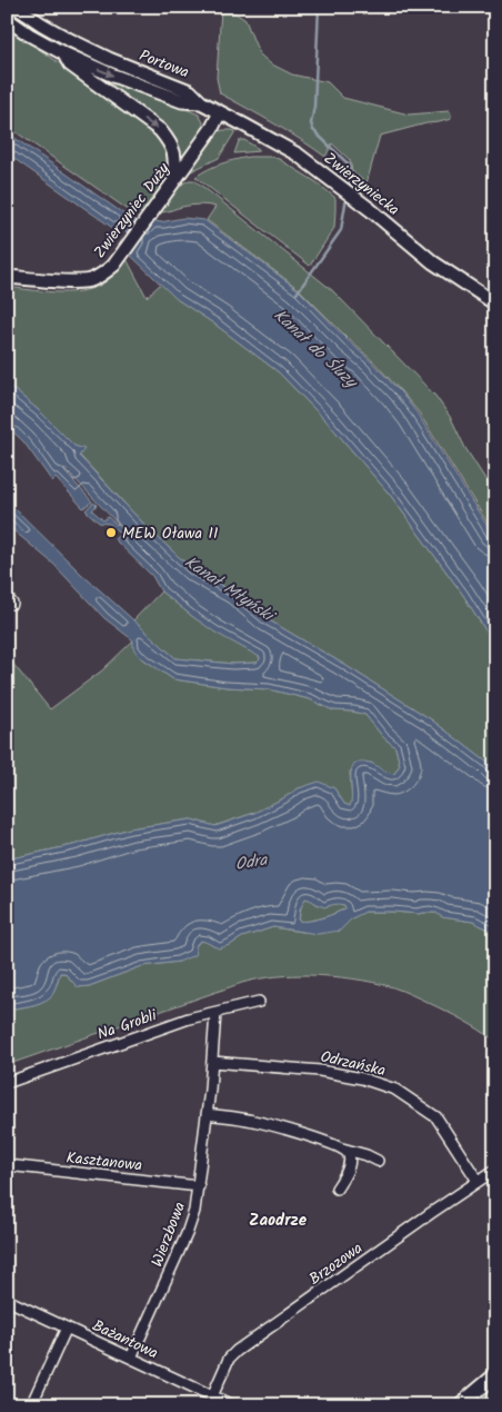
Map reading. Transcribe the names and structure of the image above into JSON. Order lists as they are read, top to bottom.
{
  "streets": {
    "street": [
      "Portowa",
      "Zwierzyniecka",
      "Zwierzyniec Duży",
      "Na Grobli",
      "Odrzańska",
      "Kasztanowa",
      "Wierzbowa",
      "Brzozowa",
      "Bażantowa"
    ]
  },
  "crossings": [
    ["Portowa", "Zwierzyniecka"],
    ["Zwierzyniecka", "Zwierzyniec Duży"],
    ["Na Grobli", "Wierzbowa"],
    ["Odrzańska", "Wierzbowa"],
    ["Odrzańska", "Brzozowa"],
    ["Kasztanowa", "Wierzbowa"],
    ["Wierzbowa", "Bażantowa"],
    ["Brzozowa", "Bażantowa"]
  ],
  "districts": ["Zaodrze"],
  "water": ["Kanał do Śluzy", "Kanał Młyński", "Odra"],
  "places": ["MEW Oława II"]
}
